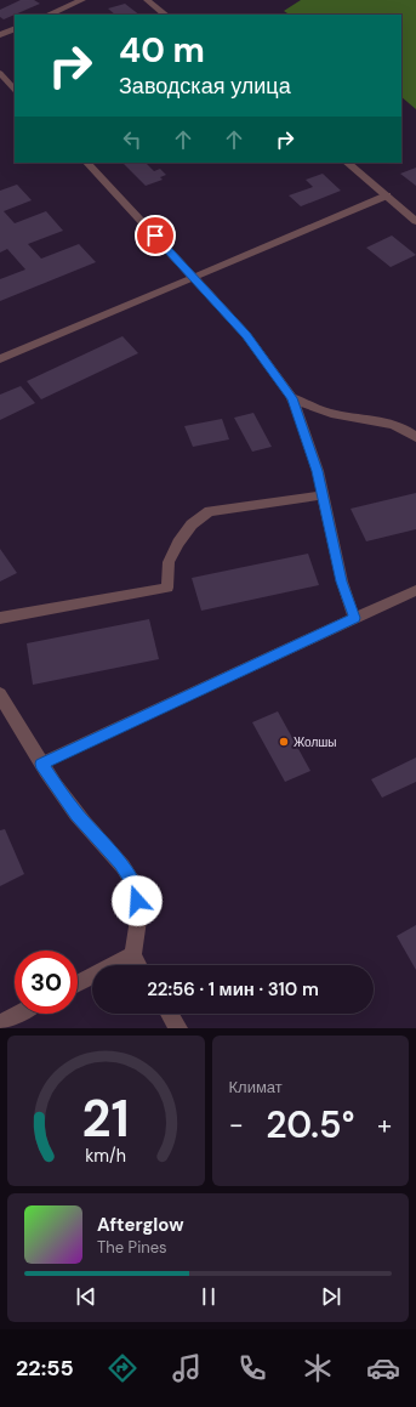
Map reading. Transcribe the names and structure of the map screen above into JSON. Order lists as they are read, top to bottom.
{
  "places": ["Жолшы"],
  "page": {
    "turn": ["40 m", "Заводская улица"],
    "limit": "30",
    "trip": "22:56 · 1 мин · 310 m",
    "tile": "Климат",
    "heat": ["−", "20.5°", "+"],
    "song": ["Afterglow", "The Pines"],
    "tabs": "22:55",
    "gauge": ["21", "km/h"]
  }
}
